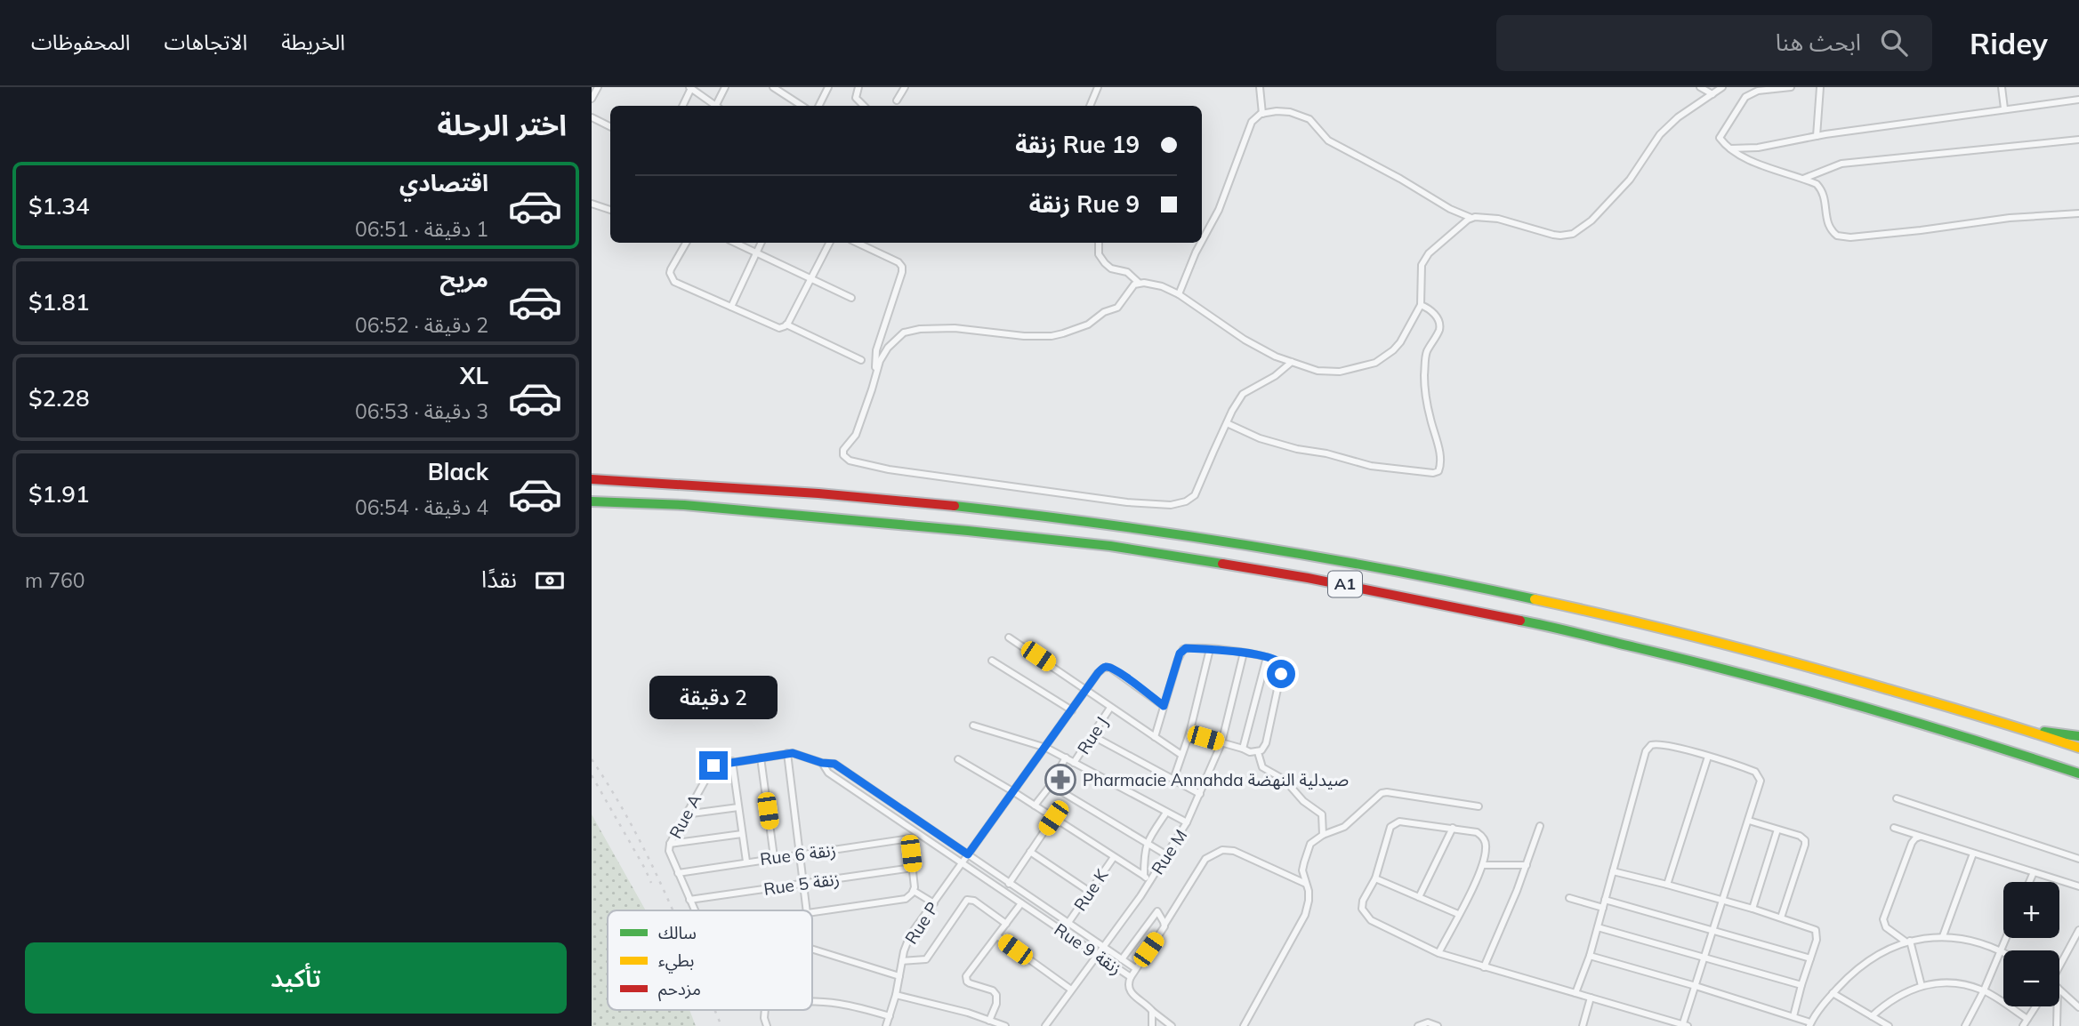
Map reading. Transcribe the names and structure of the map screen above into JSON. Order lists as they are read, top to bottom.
{
  "streets": {
    "highway": ["A1"],
    "street": [
      "Rue J",
      "Rue A",
      "Rue M",
      "Rue 6 زنقة",
      "Rue 5 زنقة",
      "Rue K",
      "Rue P",
      "Rue 9 زنقة"
    ]
  },
  "crossings": [
    ["Rue A", "Rue 6 زنقة"],
    ["Rue A", "Rue 5 زنقة"],
    ["Rue A", "Rue 9 زنقة"],
    ["Rue M", "Rue 9 زنقة"],
    ["Rue K", "Rue 9 زنقة"],
    ["Rue P", "Rue 9 زنقة"]
  ],
  "places": {
    "pharmacy": ["Pharmacie Annahda صيدلية النهضة"]
  },
  "legend": ["سالك", "بطيء", "مزدحم"],
  "page": {
    "header": "Ridey",
    "search": "ابحث هنا",
    "nav": ["الخريطة", "الاتجاهات", "المحفوظات"],
    "heading": "اختر الرحلة",
    "banner": ["Rue 19 زنقة", "Rue 9 زنقة"],
    "list": [
      {
        "name": "اقتصادي",
        "note": "1 دقيقة · 06:51",
        "value": "$1.34"
      },
      {
        "name": "مريح",
        "note": "2 دقيقة · 06:52",
        "value": "$1.81"
      },
      {
        "name": "XL",
        "note": "3 دقيقة · 06:53",
        "value": "$2.28"
      },
      {
        "name": "Black",
        "note": "4 دقيقة · 06:54",
        "value": "$1.91"
      }
    ],
    "pay": ["نقدًا", "760 m"],
    "bubble": "2 دقيقة",
    "map_buttons": ["+", "−"],
    "buttons": "تأكيد"
  }
}
